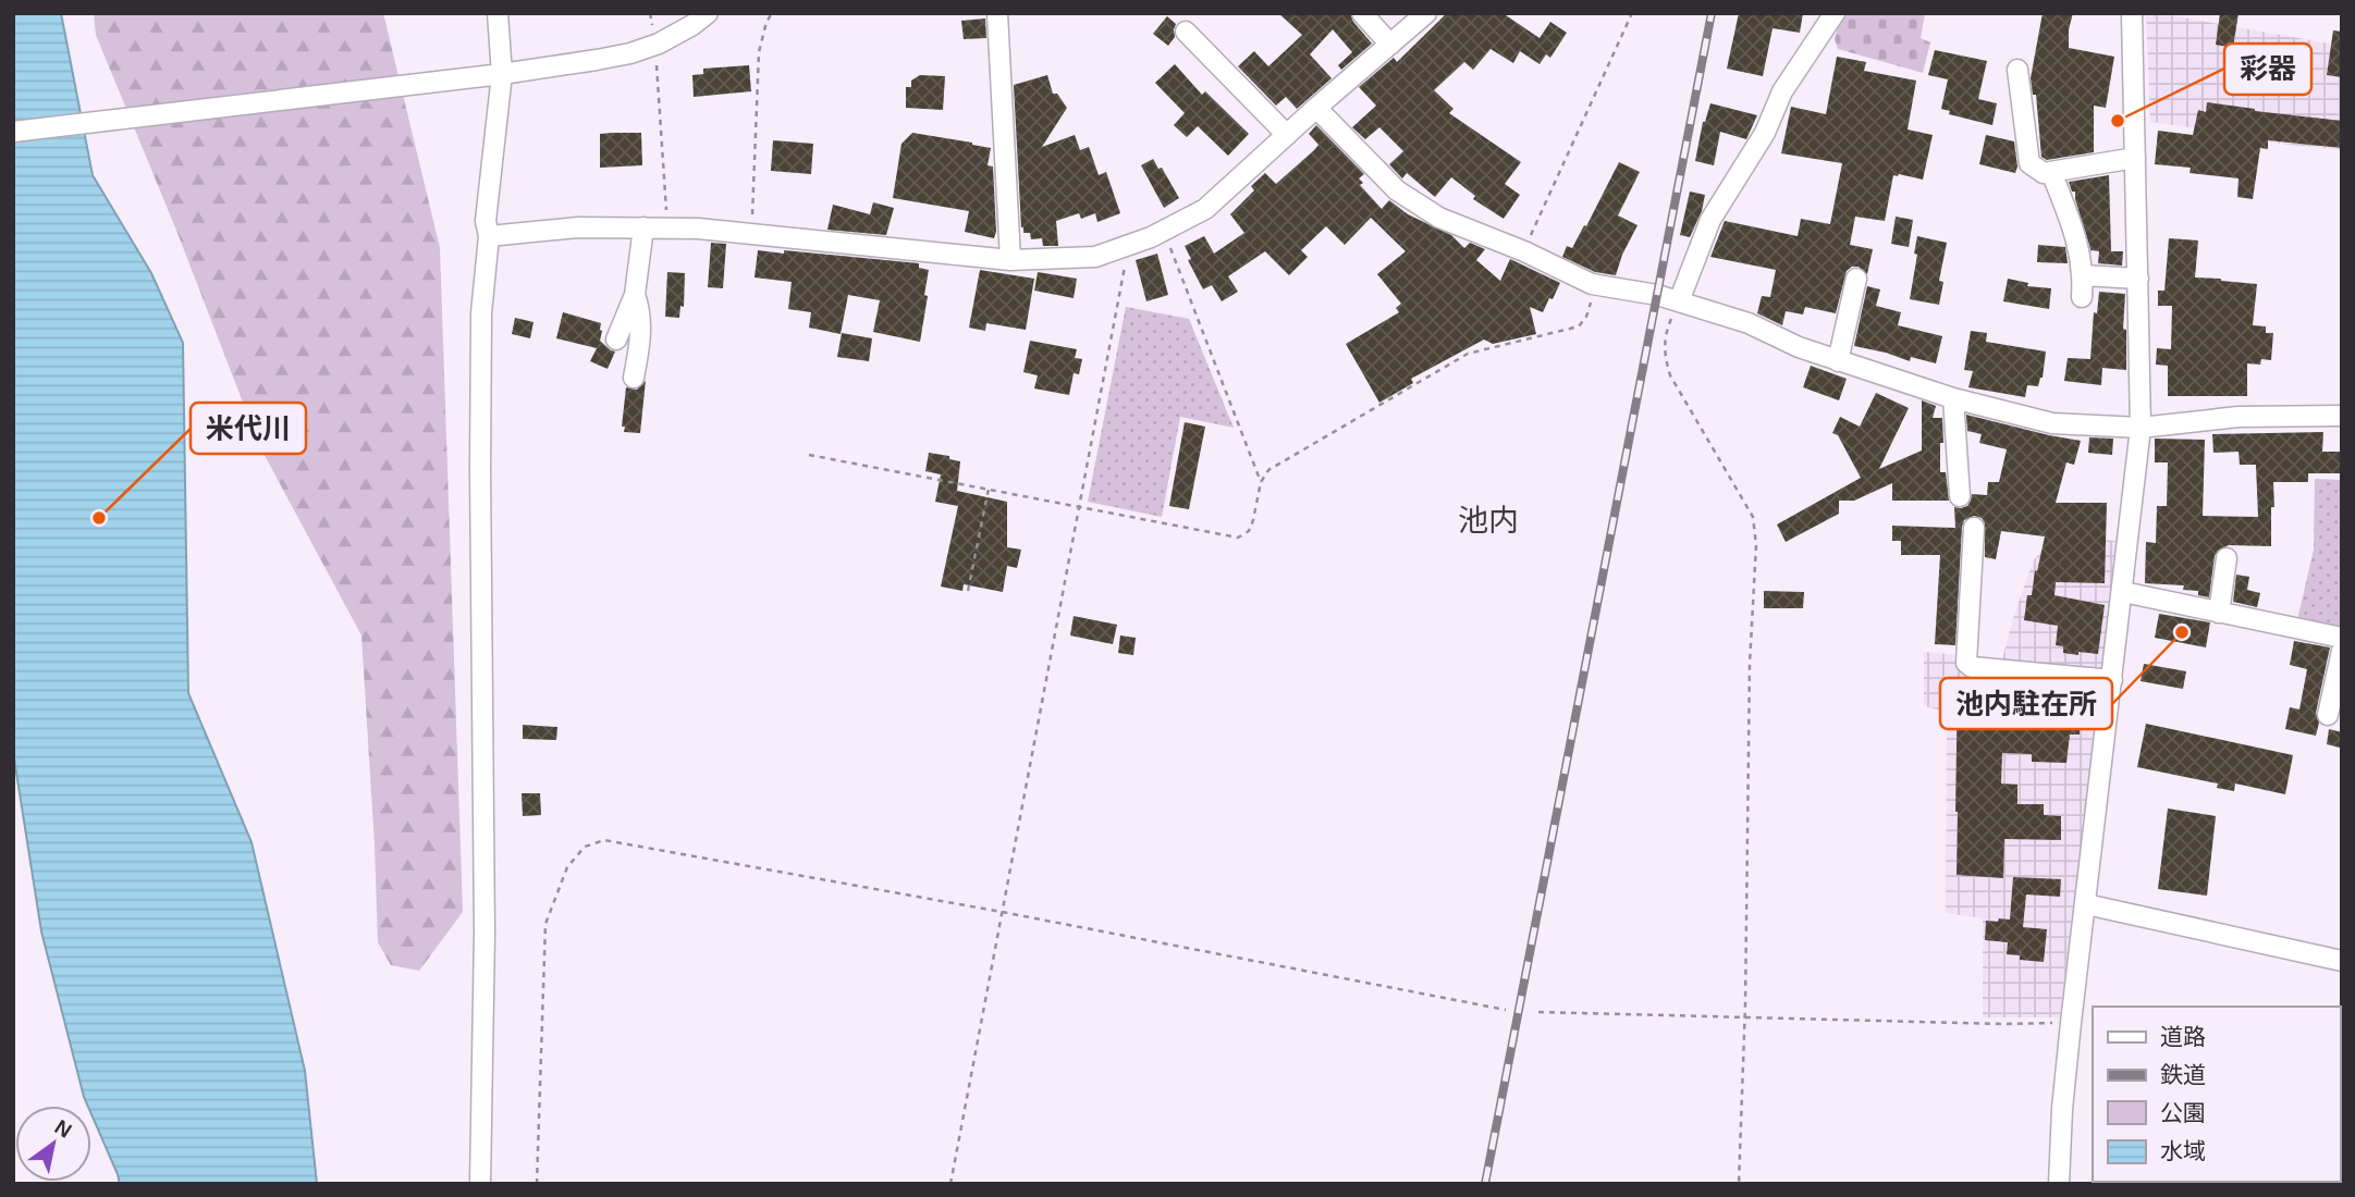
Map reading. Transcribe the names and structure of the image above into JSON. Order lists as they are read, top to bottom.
{
  "districts": ["池内"],
  "places": ["彩器", "米代川", "池内駐在所"],
  "legend": [
    "道路",
    "鉄道",
    "公園",
    "水域"
  ],
  "north": "top right"
}
